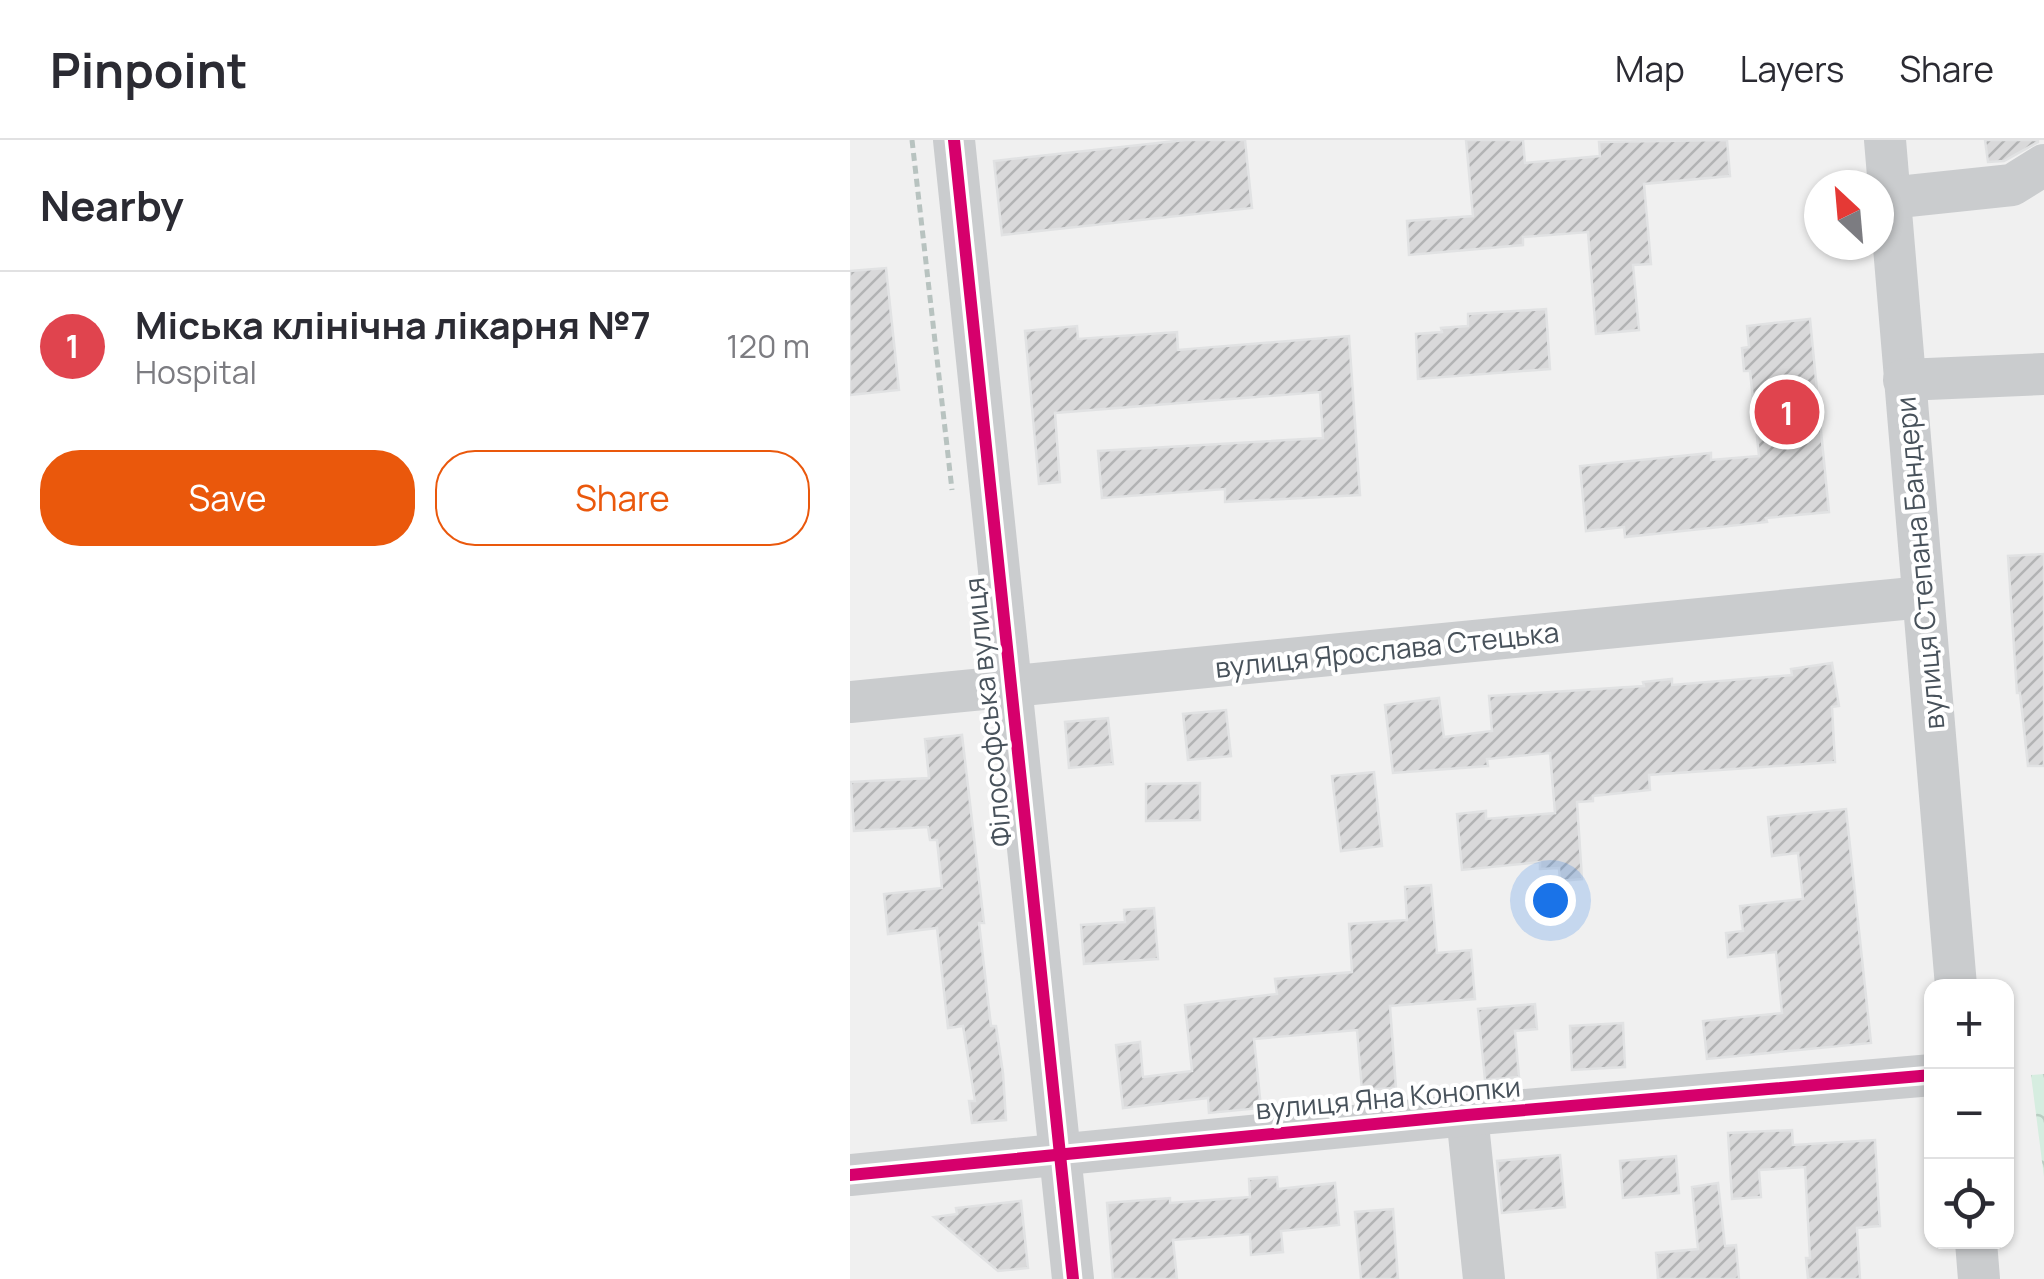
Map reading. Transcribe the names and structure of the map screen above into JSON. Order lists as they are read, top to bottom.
{
  "streets": {
    "street": [
      "вулиця Степана Бандери",
      "вулиця Ярослава Стецька",
      "Філософська вулиця",
      "вулиця Яна Конопки"
    ]
  },
  "crossings": [
    ["вулиця Степана Бандери", "вулиця Ярослава Стецька"],
    ["вулиця Ярослава Стецька", "Філософська вулиця"],
    ["Філософська вулиця", "вулиця Яна Конопки"]
  ],
  "north": "top left",
  "page": {
    "header": "Pinpoint",
    "nav": ["Map", "Layers", "Share"],
    "heading": "Nearby",
    "list": [
      {
        "mark": "1",
        "name": "Міська клінічна лікарня №7",
        "note": "Hospital",
        "value": "120 m"
      }
    ],
    "pins": "1",
    "buttons": ["Save", "Share"],
    "map_buttons": ["+", "−"]
  }
}
